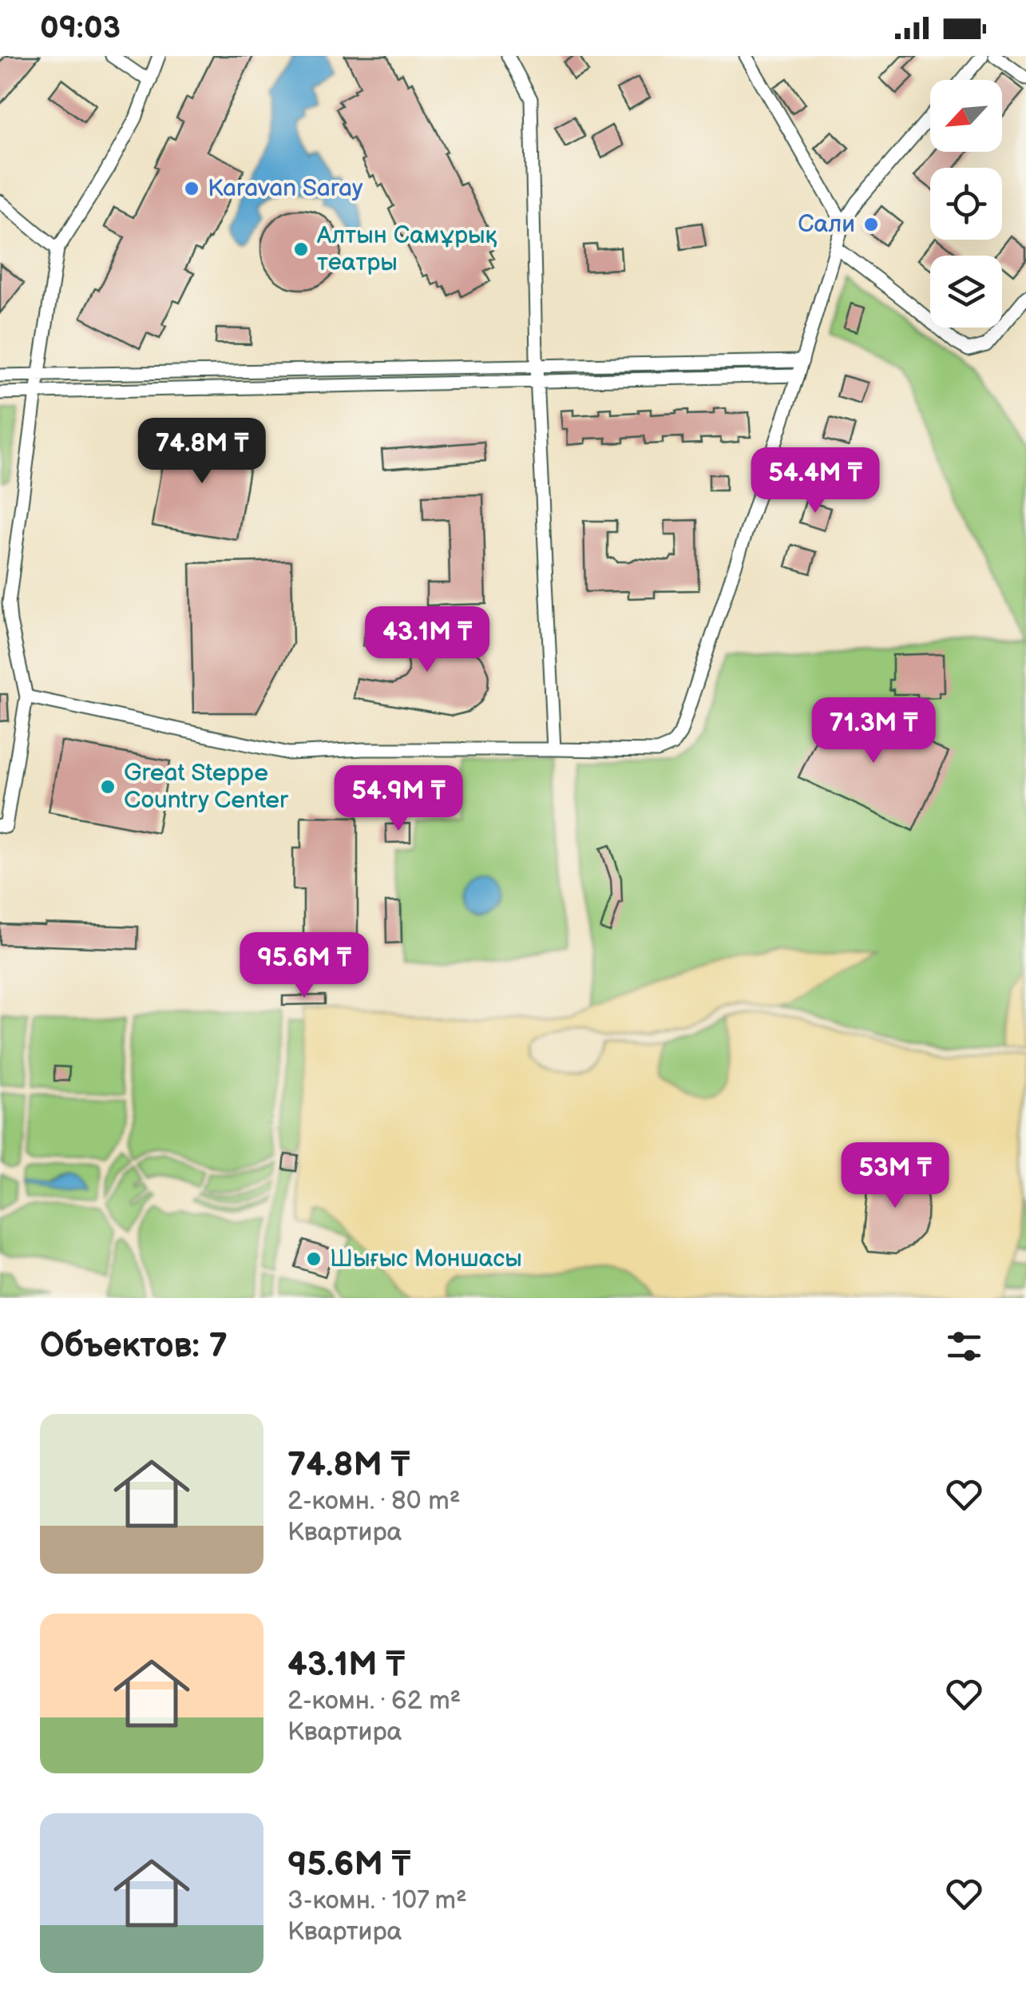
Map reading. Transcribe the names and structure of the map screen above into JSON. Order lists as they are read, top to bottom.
{
  "places": [
    "Karavan Saray",
    "Сали",
    "Алтын Самұрық театры",
    "Great Steppe Country Center",
    "Шығыс Моншасы"
  ],
  "north": "bottom left",
  "page": {
    "status": "09:03",
    "price": [
      "74.8M ₸",
      "54.4M ₸",
      "43.1M ₸",
      "71.3M ₸",
      "54.9M ₸",
      "95.6M ₸",
      "53M ₸"
    ],
    "heading": "Объектов: 7",
    "list": [
      {
        "name": "74.8M ₸",
        "note": "2-комн. · 80 m² · Квартира"
      },
      {
        "name": "43.1M ₸",
        "note": "2-комн. · 62 m² · Квартира"
      },
      {
        "name": "95.6M ₸",
        "note": "3-комн. · 107 m² · Квартира"
      }
    ]
  }
}
